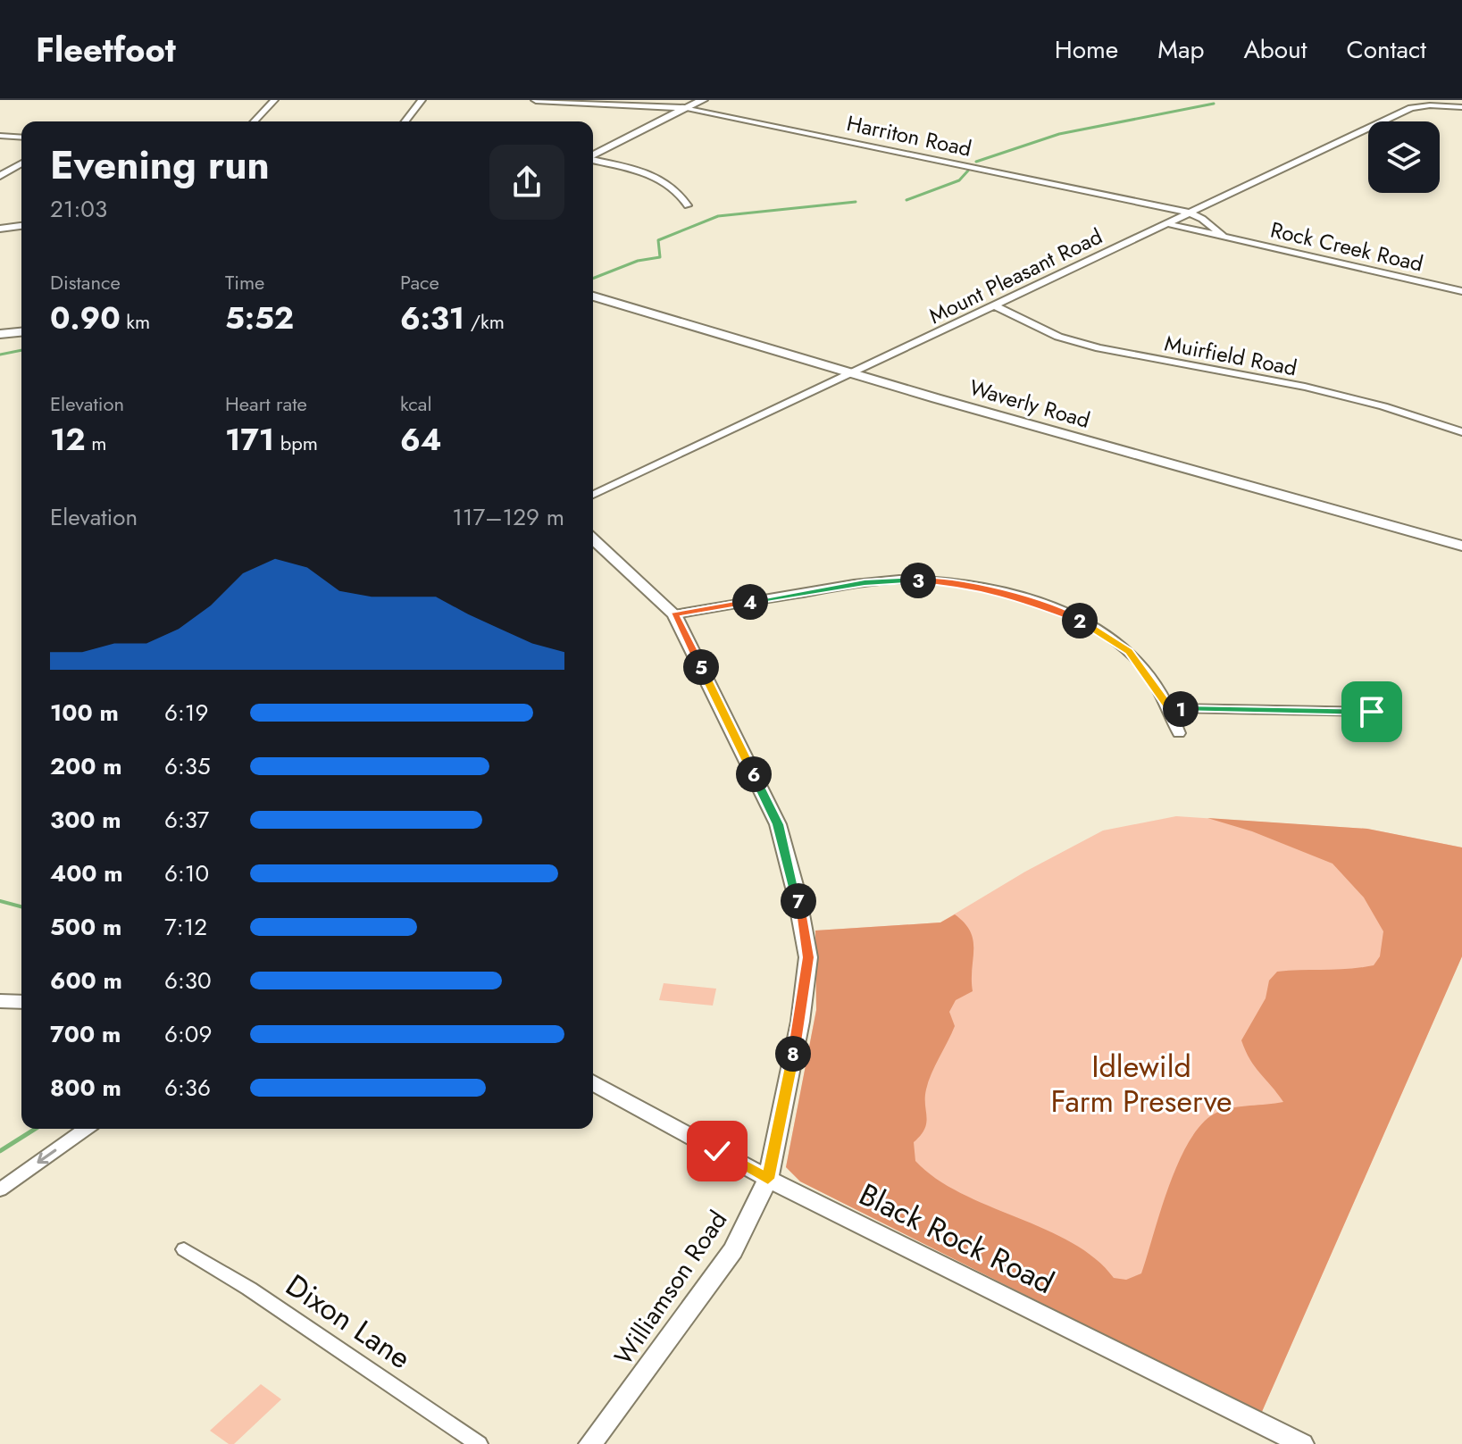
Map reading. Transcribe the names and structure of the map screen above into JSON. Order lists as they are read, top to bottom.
{
  "streets": {
    "street": [
      "Harriton Road",
      "Rock Creek Road",
      "Mount Pleasant Road",
      "Muirfield Road",
      "Waverly Road",
      "Black Rock Road",
      "Williamson Road",
      "Dixon Lane"
    ]
  },
  "crossings": [
    ["Harriton Road", "Rock Creek Road"],
    ["Harriton Road", "Mount Pleasant Road"],
    ["Rock Creek Road", "Mount Pleasant Road"],
    ["Mount Pleasant Road", "Muirfield Road"],
    ["Mount Pleasant Road", "Waverly Road"],
    ["Black Rock Road", "Williamson Road"]
  ],
  "parks": ["Idlewild Farm Preserve"],
  "page": {
    "header": "Fleetfoot",
    "nav": [
      "Home",
      "Map",
      "About",
      "Contact"
    ],
    "heading": ["Evening run", "21:03"],
    "stats": [
      ["Distance", "0.90 km"],
      ["Time", "5:52"],
      ["Pace", "6:31 /km"],
      ["Elevation", "12 m"],
      ["Heart rate", "171 bpm"],
      ["kcal", "64"]
    ],
    "chart": ["Elevation", "117–129 m"],
    "pins": [
      "3",
      "4",
      "2",
      "5",
      "1",
      "6",
      "7",
      "8"
    ],
    "list": [
      {
        "name": "100 m",
        "note": "6:19"
      },
      {
        "name": "200 m",
        "note": "6:35"
      },
      {
        "name": "300 m",
        "note": "6:37"
      },
      {
        "name": "400 m",
        "note": "6:10"
      },
      {
        "name": "500 m",
        "note": "7:12"
      },
      {
        "name": "600 m",
        "note": "6:30"
      },
      {
        "name": "700 m",
        "note": "6:09"
      },
      {
        "name": "800 m",
        "note": "6:36"
      }
    ]
  }
}
